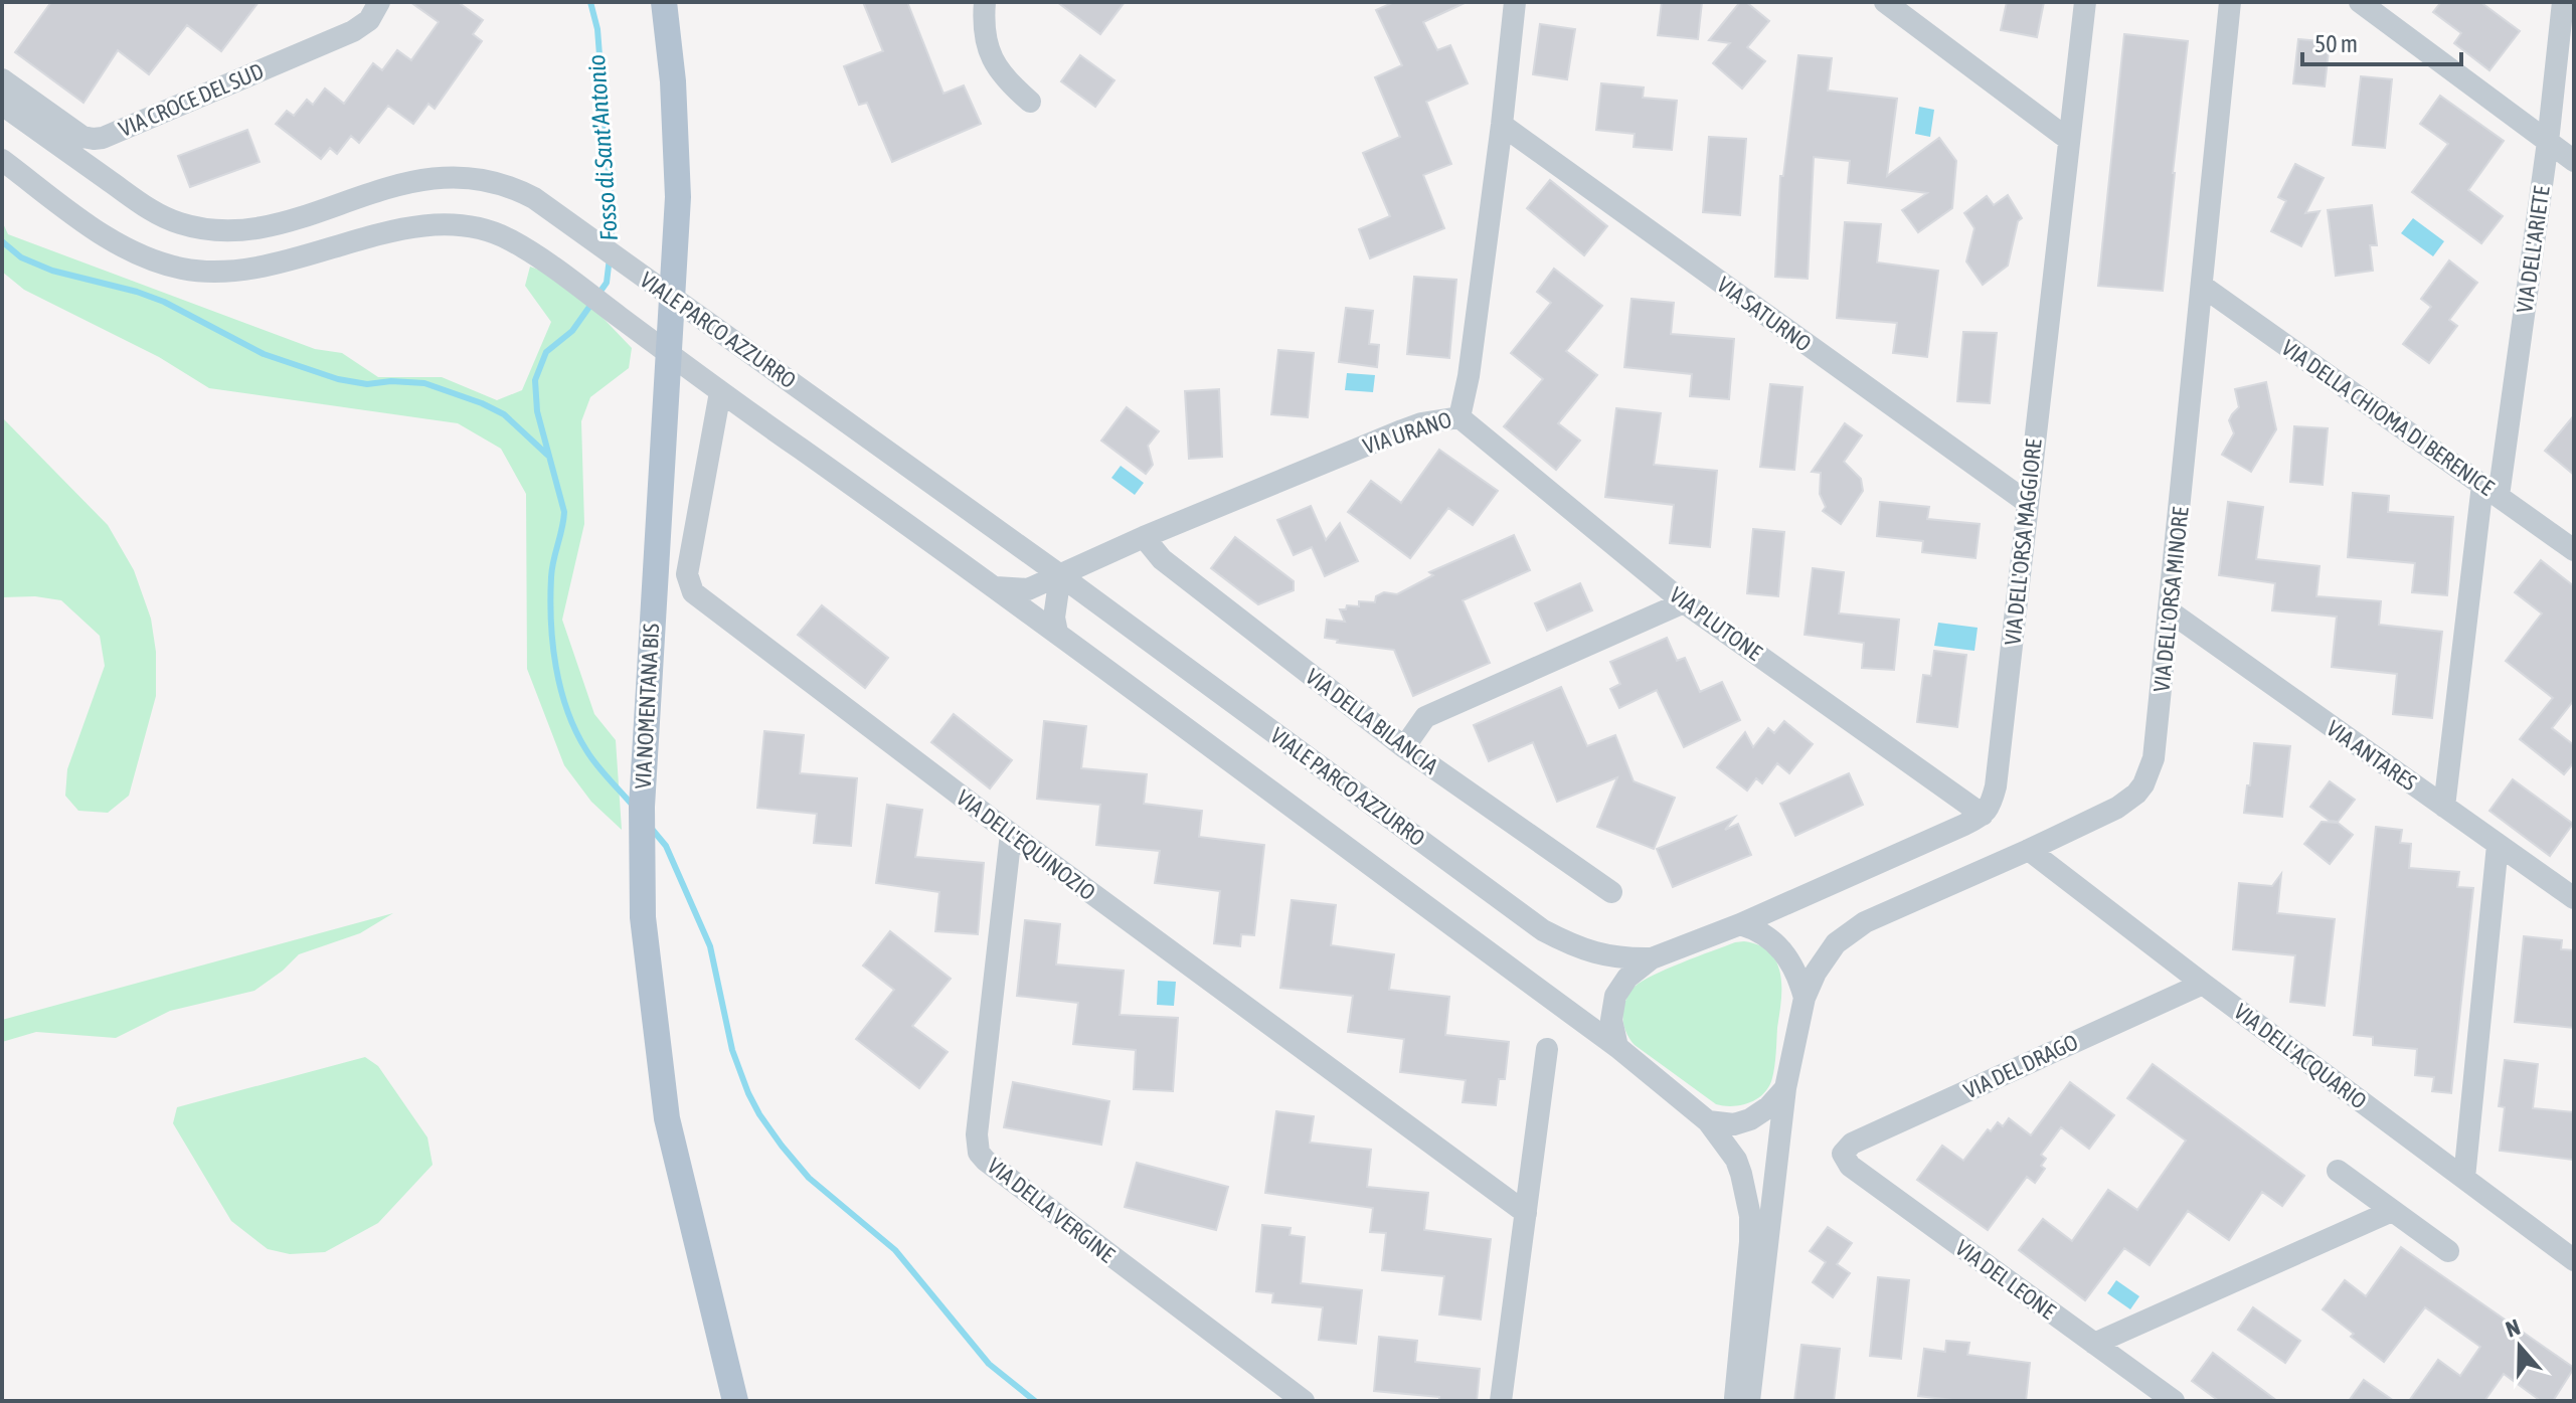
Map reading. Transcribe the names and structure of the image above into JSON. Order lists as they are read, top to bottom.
{
  "streets": {
    "main road": ["VIA NOMENTANA BIS"],
    "street": [
      "VIA CROCE DEL SUD",
      "VIA DELL'ARIETE",
      "VIA SATURNO",
      "VIALE PARCO AZZURRO",
      "VIA DELLA CHIOMA DI BERENICE",
      "VIA URANO",
      "VIA DELL'ORSA MAGGIORE",
      "VIA DELL'ORSA MINORE",
      "VIA PLUTONE",
      "VIA DELLA BILANCIA",
      "VIA ANTARES",
      "VIA DELL'EQUINOZIO",
      "VIA DELL'ACQUARIO",
      "VIA DEL DRAGO",
      "VIA DELLA VERGINE",
      "VIA DEL LEONE"
    ]
  },
  "crossings": [
    ["VIA DELL'ARIETE", "VIA DELLA CHIOMA DI BERENICE"],
    ["VIA DELL'ARIETE", "VIA ANTARES"],
    ["VIA SATURNO", "VIA URANO"],
    ["VIA SATURNO", "VIA DELL'ORSA MAGGIORE"],
    ["VIALE PARCO AZZURRO", "VIA URANO"],
    ["VIALE PARCO AZZURRO", "VIA DELL'ORSA MINORE"],
    ["VIALE PARCO AZZURRO", "VIA DELL'EQUINOZIO"],
    ["VIA DELLA CHIOMA DI BERENICE", "VIA DELL'ORSA MINORE"],
    ["VIA URANO", "VIA PLUTONE"],
    ["VIA URANO", "VIA DELLA BILANCIA"],
    ["VIA DELL'ORSA MAGGIORE", "VIA PLUTONE"],
    ["VIA DELL'ORSA MINORE", "VIA ANTARES"],
    ["VIA DELL'ORSA MINORE", "VIA DELL'ACQUARIO"],
    ["VIA DELL'EQUINOZIO", "VIA DELLA VERGINE"],
    ["VIA DELL'ACQUARIO", "VIA DEL DRAGO"],
    ["VIA DEL DRAGO", "VIA DEL LEONE"]
  ],
  "water": ["Fosso di Sant'Antonio"],
  "scale_bar": "50 m",
  "north": "top"
}
